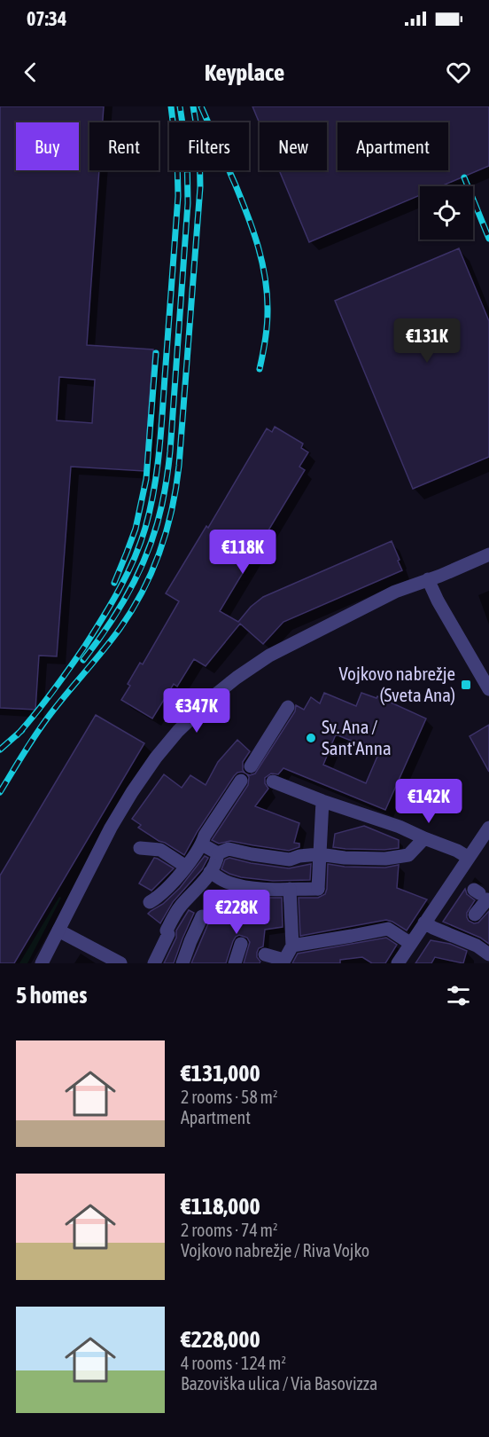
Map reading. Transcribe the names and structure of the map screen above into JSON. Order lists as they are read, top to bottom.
{
  "places": {
    "transit": ["Vojkovo nabrežje (Sveta Ana)"],
    "other": ["Sv. Ana / Sant'Anna"]
  },
  "page": {
    "status": "07:34",
    "header": "Keyplace",
    "chip": [
      "Buy",
      "Rent",
      "Filters",
      "New",
      "Apartment"
    ],
    "price": [
      "€131K",
      "€118K",
      "€347K",
      "€142K",
      "€228K"
    ],
    "heading": "5 homes",
    "list": [
      {
        "name": "€131,000",
        "note": "2 rooms · 58 m² · Apartment"
      },
      {
        "name": "€118,000",
        "note": "2 rooms · 74 m² · Vojkovo nabrežje / Riva Vojko"
      },
      {
        "name": "€228,000",
        "note": "4 rooms · 124 m² · Bazoviška ulica / Via Basovizza"
      }
    ]
  }
}
